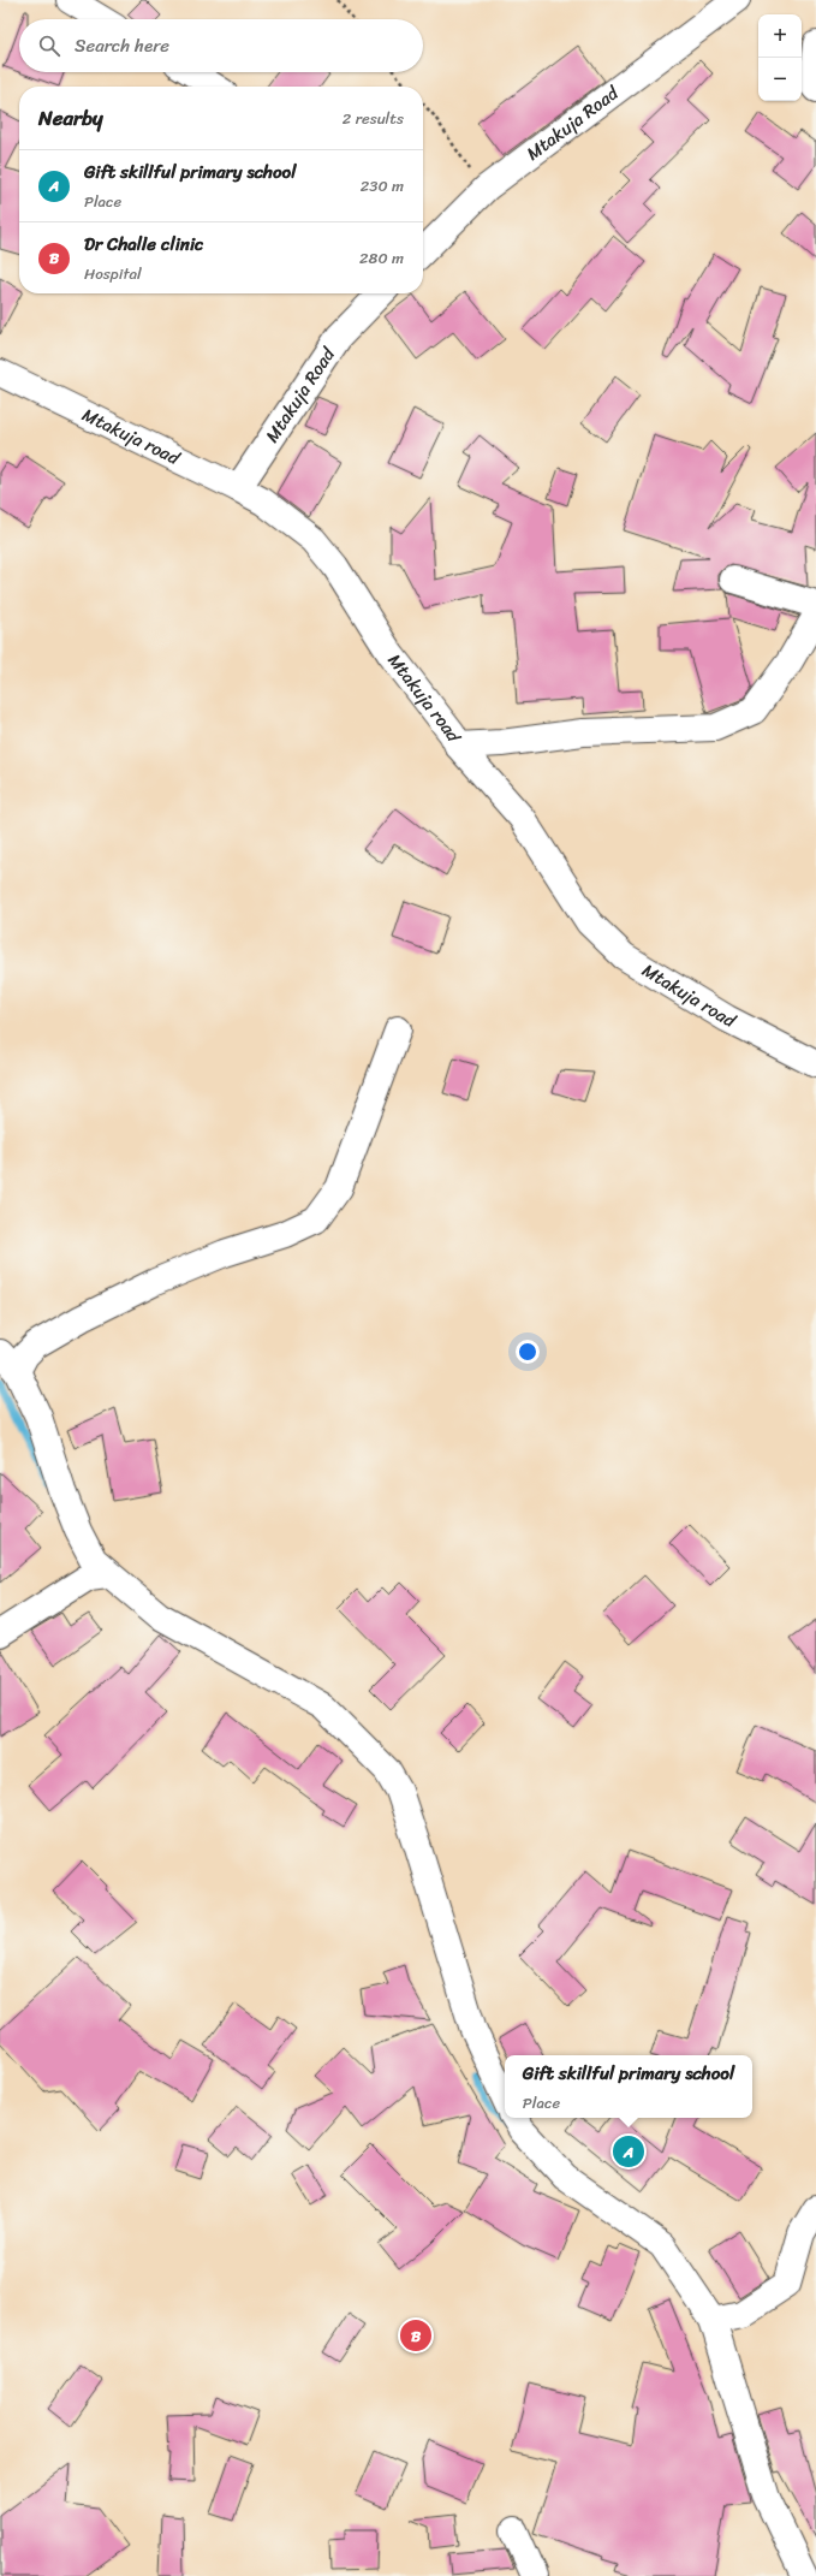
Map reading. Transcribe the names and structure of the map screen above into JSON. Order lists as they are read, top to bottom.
{
  "streets": {
    "street": ["Mtakuja Road", "Mtakuja road"]
  },
  "crossings": [
    ["Mtakuja Road", "Mtakuja road"]
  ],
  "page": {
    "map_buttons": ["+", "−"],
    "search": "Search here",
    "heading": ["Nearby", "2 results"],
    "list": [
      {
        "mark": "A",
        "name": "Gift skillful primary school",
        "note": "Place",
        "value": "230 m"
      },
      {
        "mark": "B",
        "name": "Dr Challe clinic",
        "note": "Hospital",
        "value": "280 m"
      }
    ],
    "popup": ["Gift skillful primary school", "Place"],
    "pins": ["A", "B"]
  }
}
